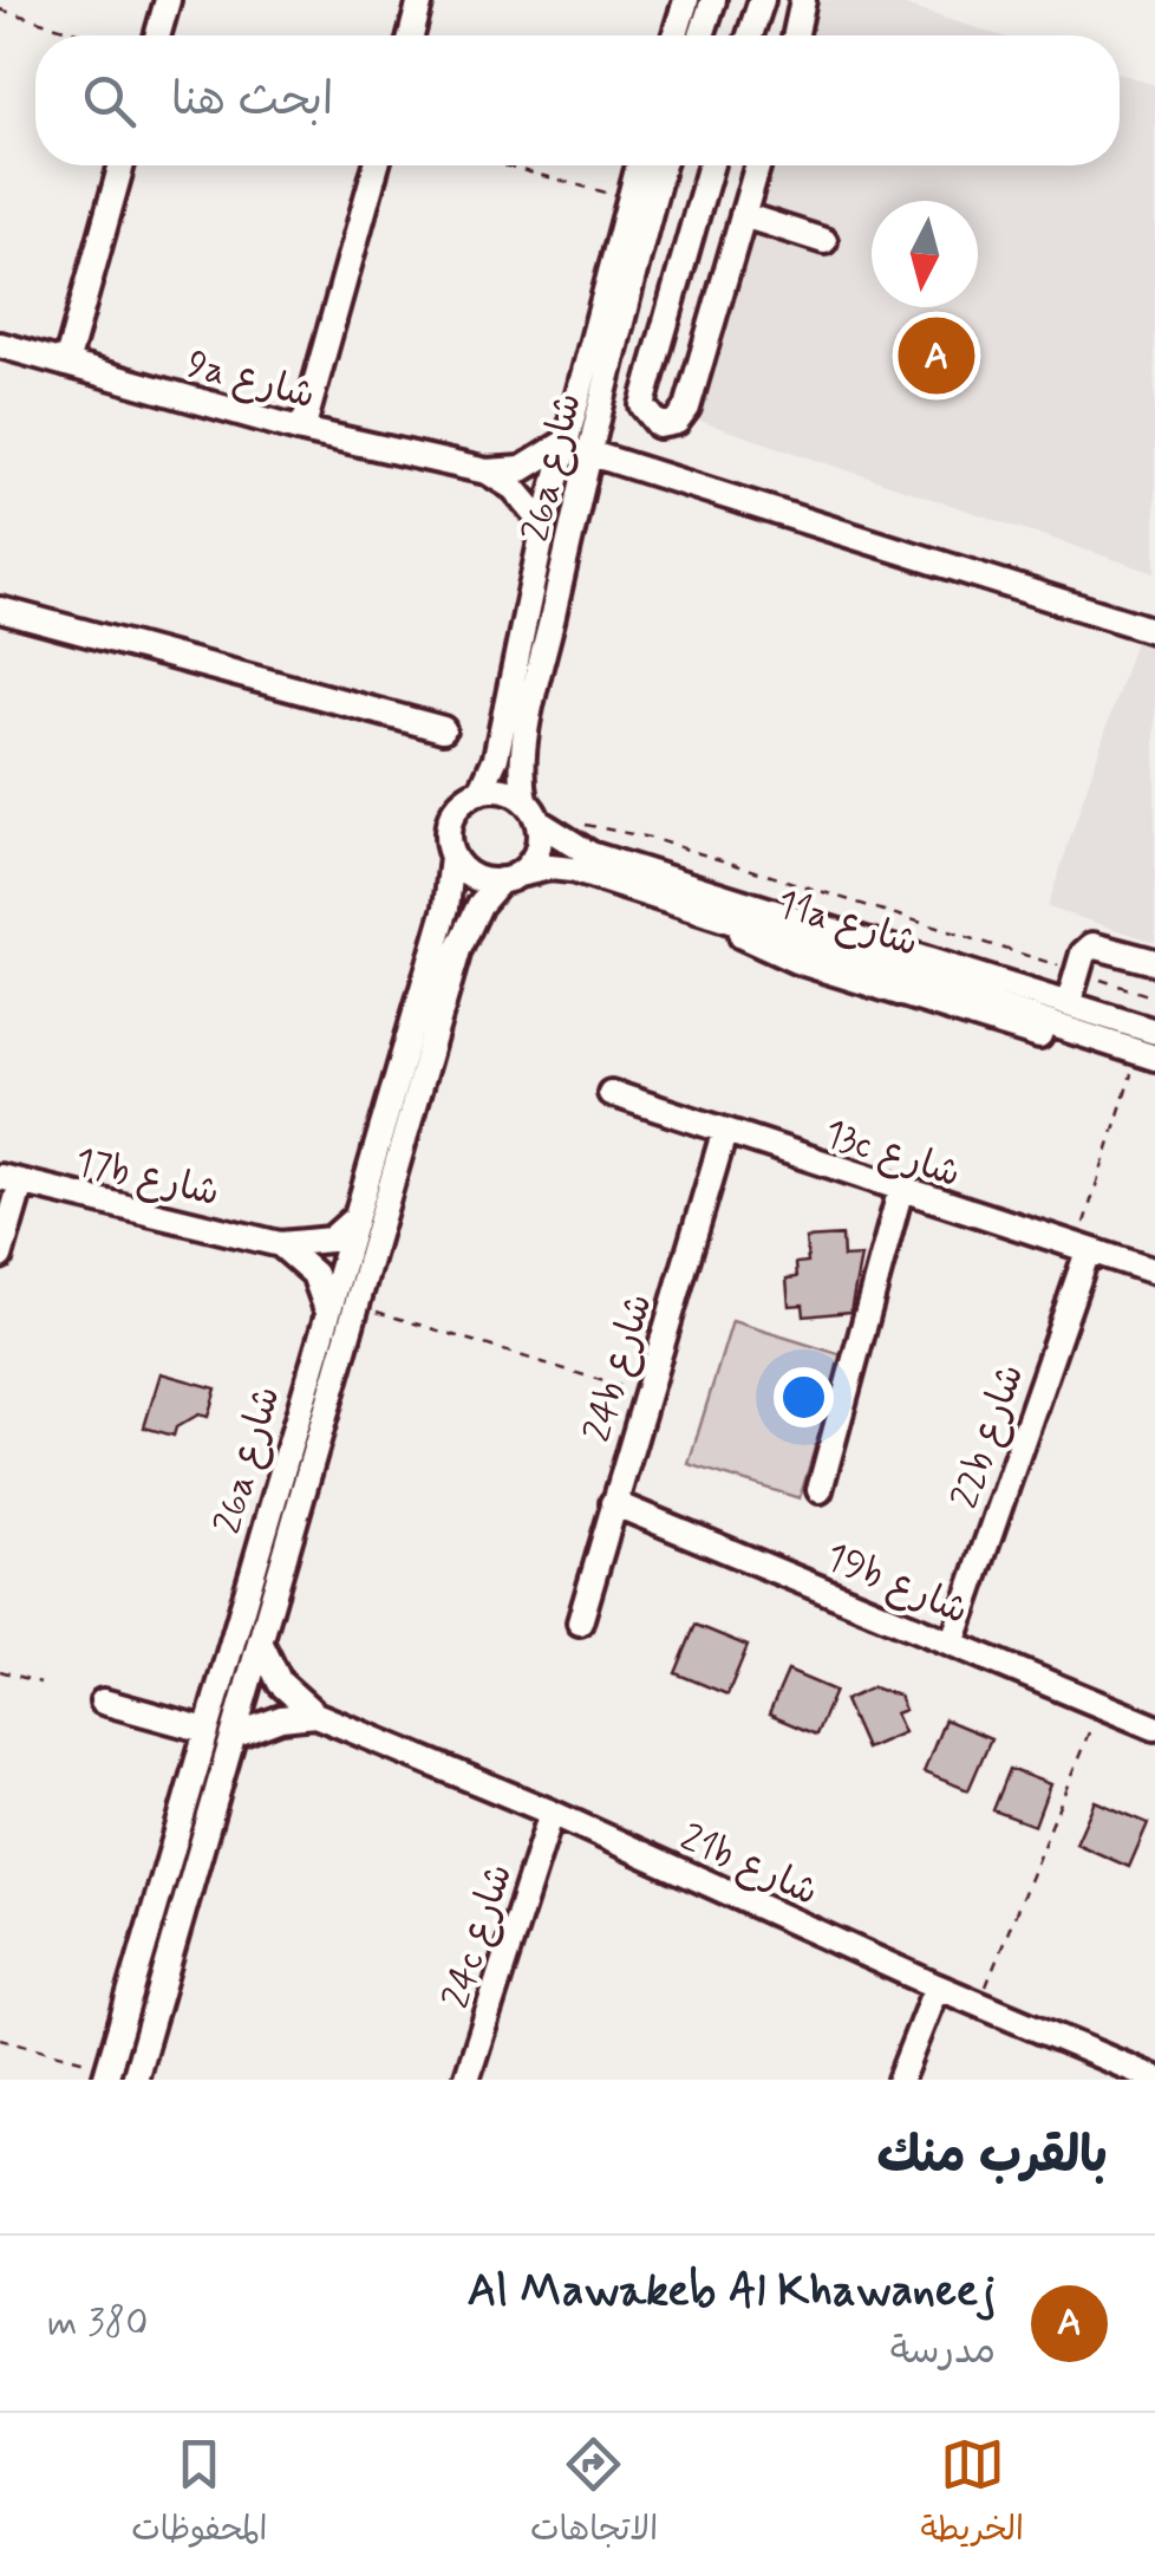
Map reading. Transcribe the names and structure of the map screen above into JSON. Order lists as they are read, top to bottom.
{
  "streets": {
    "street": [
      "9a شارع",
      "26a شارع",
      "11a شارع",
      "13c شارع",
      "17b شارع",
      "24b شارع",
      "22b شارع",
      "19b شارع",
      "21b شارع",
      "24c شارع"
    ]
  },
  "crossings": [
    ["9a شارع", "26a شارع"],
    ["26a شارع", "11a شارع"],
    ["26a شارع", "17b شارع"],
    ["26a شارع", "21b شارع"],
    ["13c شارع", "24b شارع"],
    ["13c شارع", "22b شارع"],
    ["24b شارع", "19b شارع"],
    ["22b شارع", "19b شارع"],
    ["21b شارع", "24c شارع"]
  ],
  "north": "bottom",
  "page": {
    "search": "ابحث هنا",
    "pins": "A",
    "heading": "بالقرب منك",
    "list": [
      {
        "mark": "A",
        "name": "Al Mawakeb Al Khawaneej",
        "note": "مدرسة",
        "value": "380 m"
      }
    ],
    "nav": ["الخريطة", "الاتجاهات", "المحفوظات"]
  }
}
